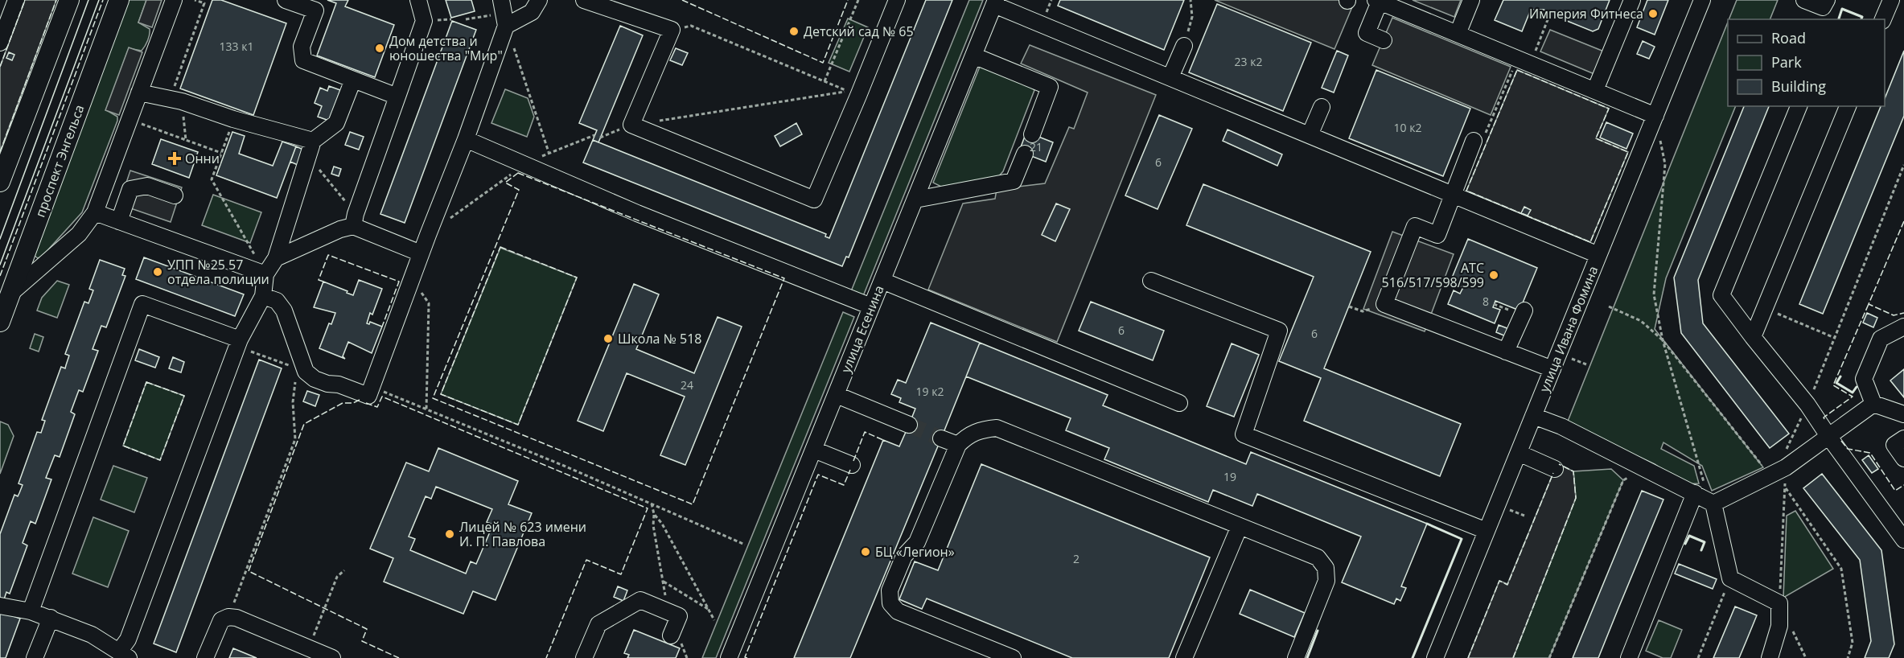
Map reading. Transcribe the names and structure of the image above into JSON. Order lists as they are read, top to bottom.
{
  "streets": {
    "main road": ["проспект Энгельса"],
    "street": ["улица Есенина", "улица Ивана Фомина"]
  },
  "places": {
    "other": [
      "Империя Фитнеса",
      "Детский сад № 65",
      "Дом детства и юношества \"Мир\"",
      "УПП №25 57 отдела полиции",
      "АТС 516/517/598/599",
      "Школа № 518",
      "Лицей № 623 имени И. П. Павлова",
      "БЦ «Легион»"
    ],
    "health": ["Онни"]
  },
  "house_numbers": [
    "133 к1",
    "23 к2",
    "10 к2",
    "21",
    "6",
    "8",
    "6",
    "6",
    "24",
    "19 к2",
    "19",
    "2"
  ],
  "legend": ["Road", "Park", "Building"]
}
